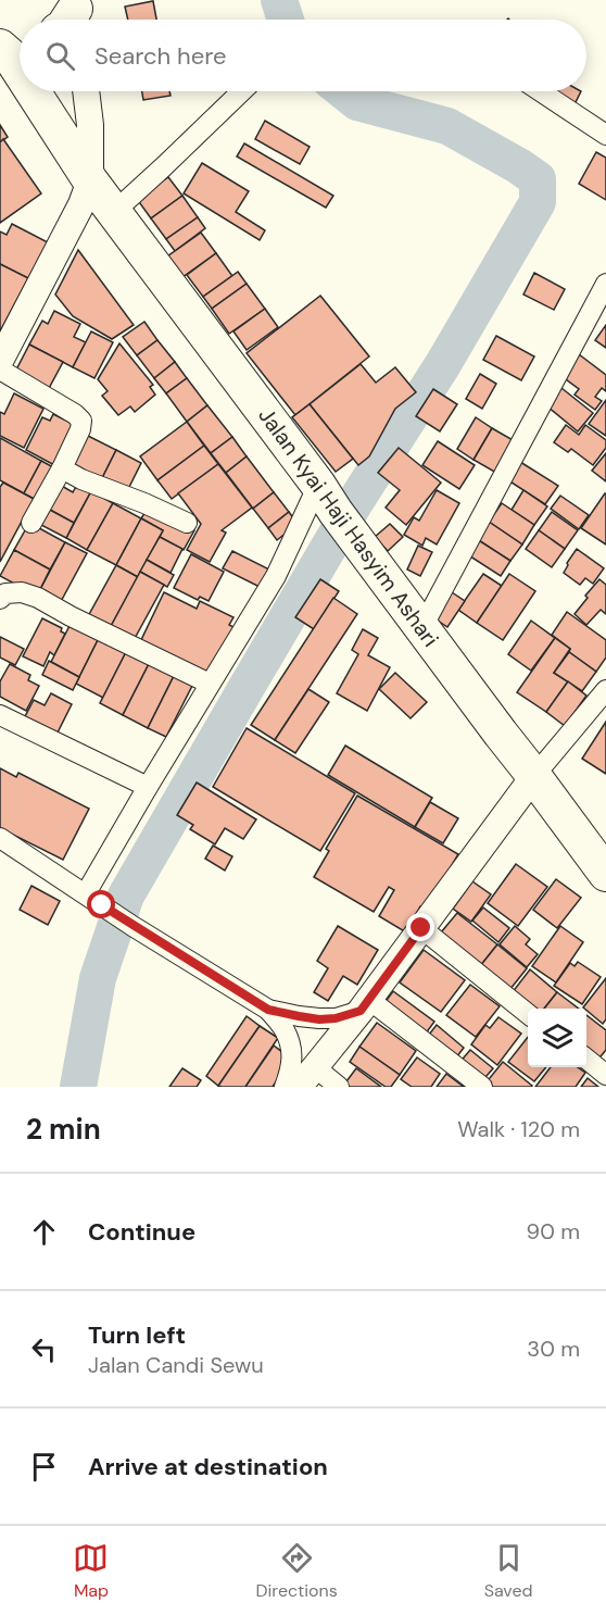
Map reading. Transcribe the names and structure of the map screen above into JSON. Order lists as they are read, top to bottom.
{
  "streets": {
    "highway": ["Jalan Kyai Haji Hasyim Ashari"]
  },
  "page": {
    "search": "Search here",
    "heading": ["2 min", "Walk · 120 m"],
    "list": [
      ["Continue", "90 m"],
      ["Turn left", "Jalan Candi Sewu", "30 m"],
      "Arrive at destination"
    ],
    "nav": ["Map", "Directions", "Saved"]
  }
}
